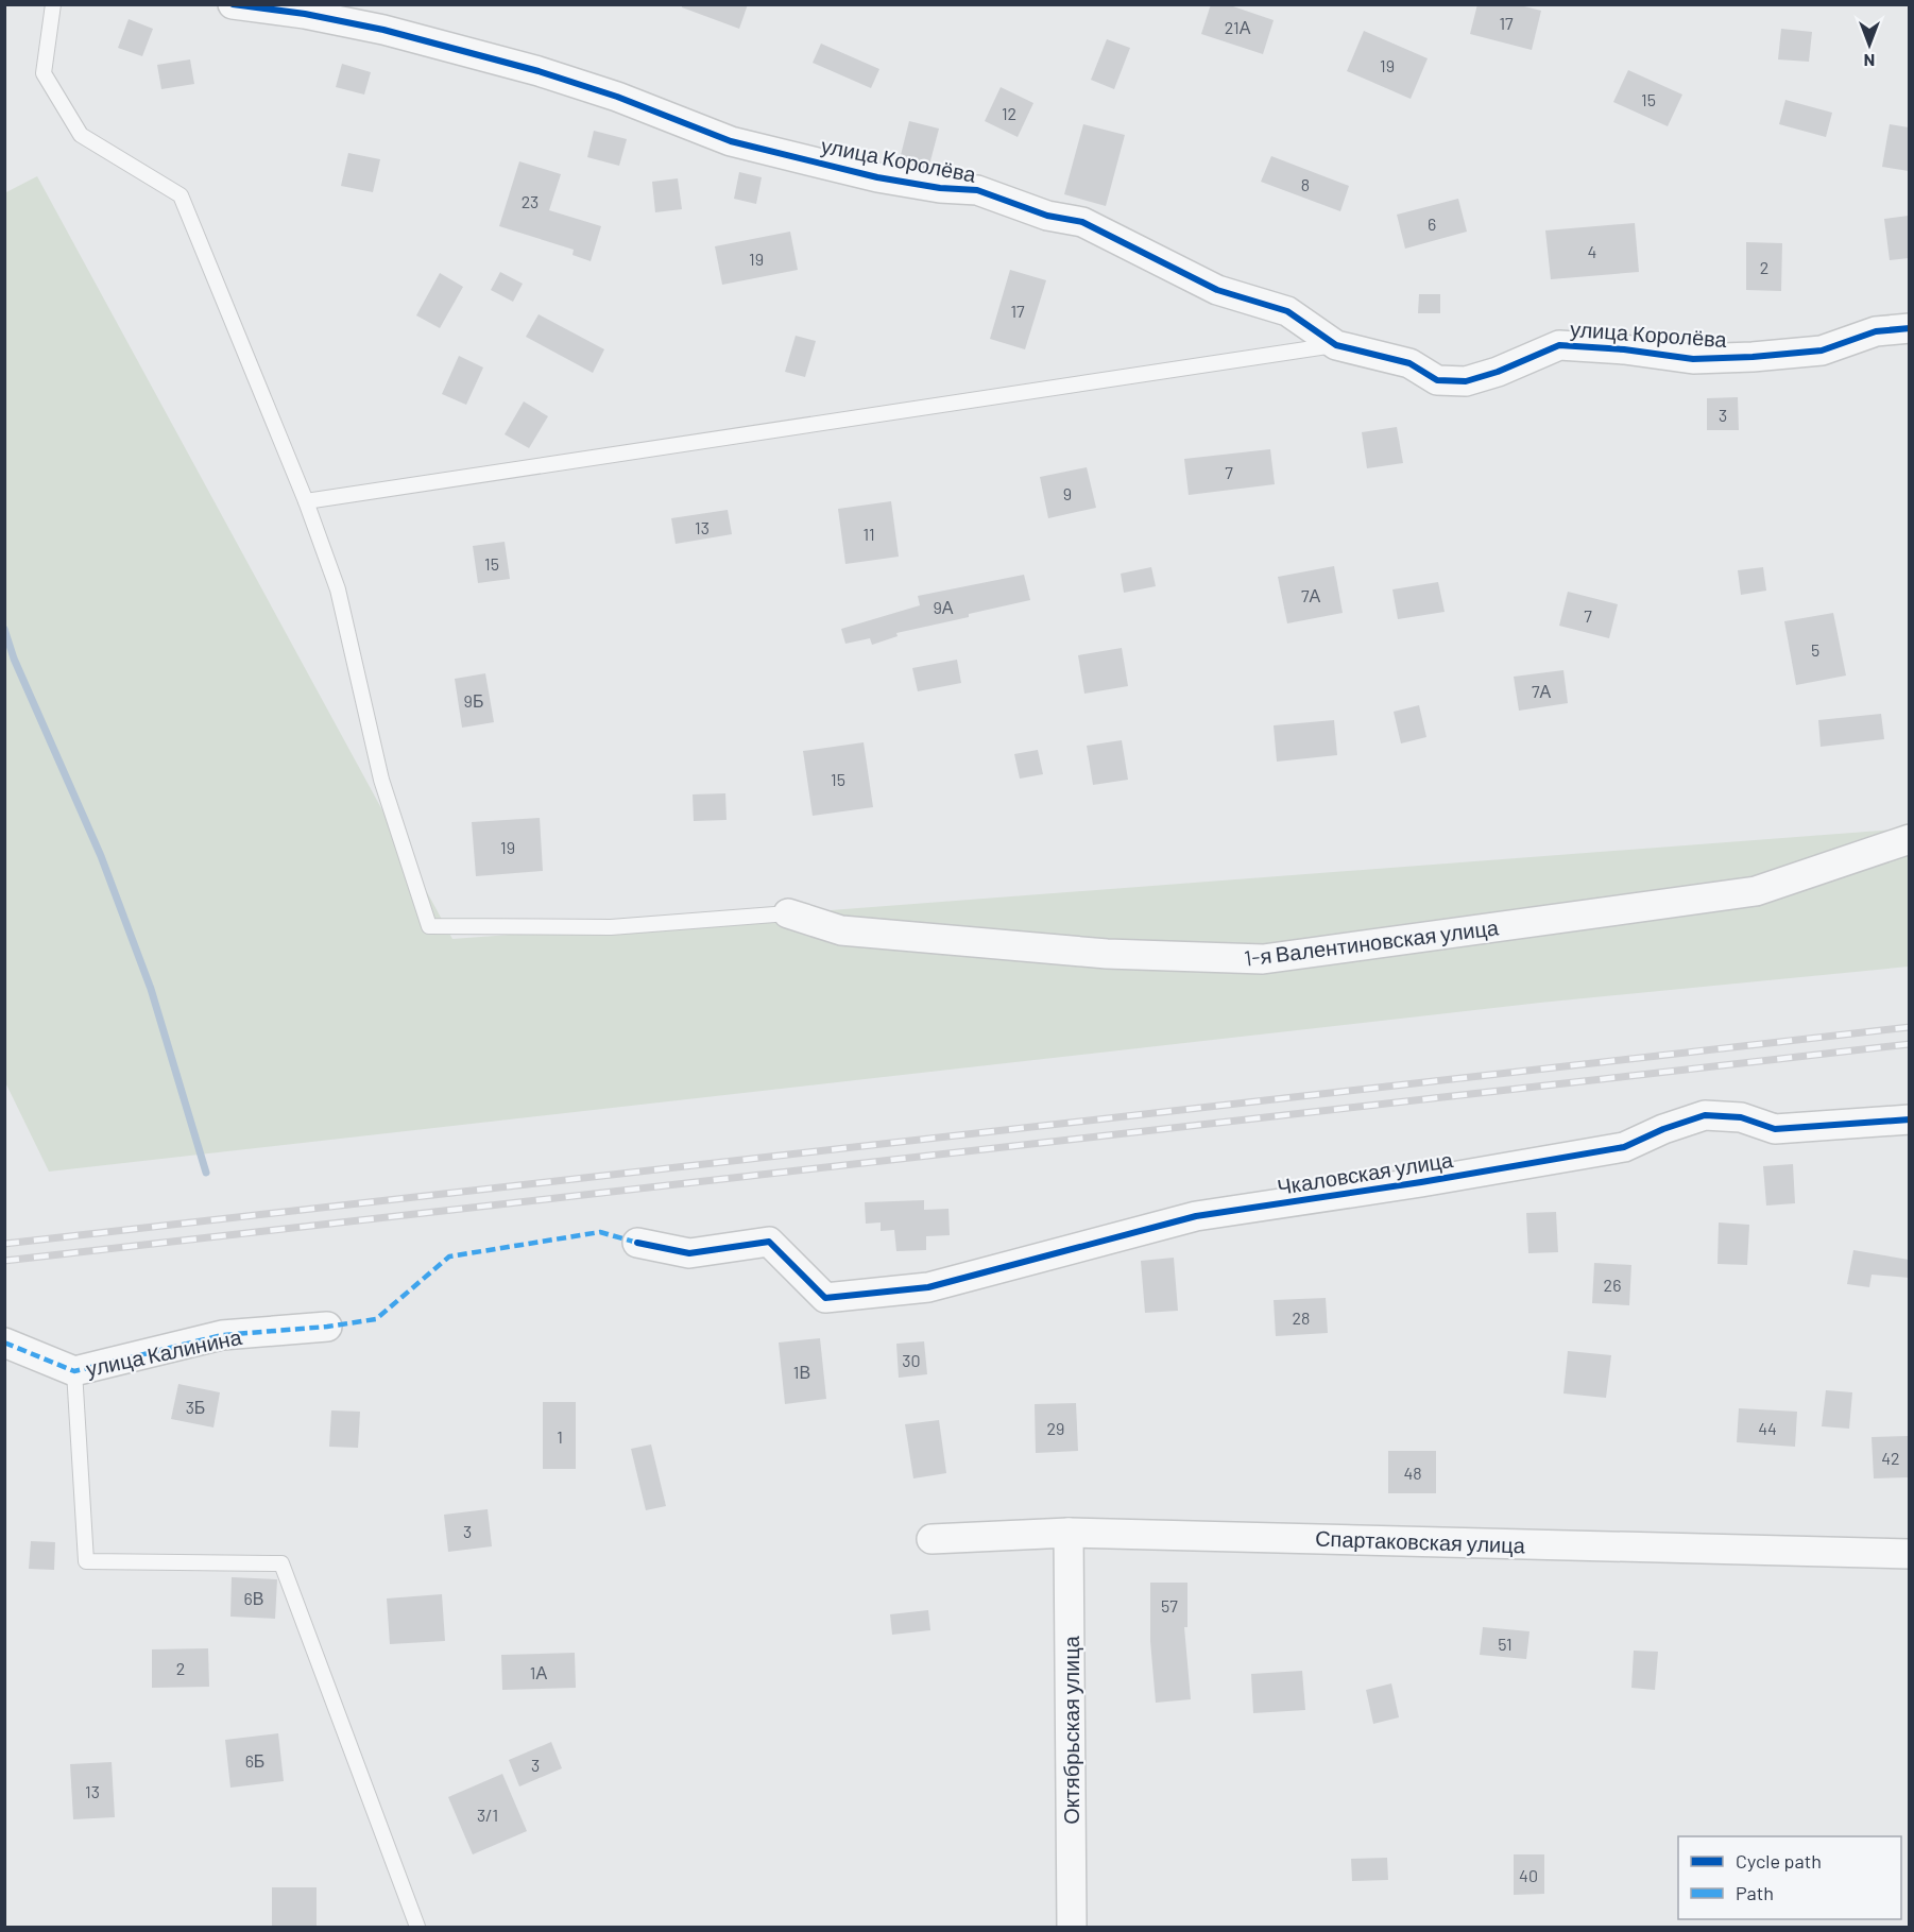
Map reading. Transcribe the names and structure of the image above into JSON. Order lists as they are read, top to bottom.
{
  "streets": {
    "street": [
      "улица Королёва",
      "1-я Валентиновская улица",
      "Чкаловская улица",
      "улица Калинина",
      "Спартаковская улица",
      "Октябрьская улица"
    ]
  },
  "crossings": [
    ["Спартаковская улица", "Октябрьская улица"]
  ],
  "house_numbers": [
    "17",
    "21А",
    "19",
    "15",
    "12",
    "8",
    "23",
    "6",
    "4",
    "19",
    "2",
    "17",
    "3",
    "7",
    "9",
    "13",
    "11",
    "15",
    "7А",
    "9А",
    "7",
    "5",
    "7А",
    "9Б",
    "15",
    "19",
    "26",
    "28",
    "30",
    "1В",
    "3Б",
    "29",
    "44",
    "1",
    "42",
    "48",
    "3",
    "6В",
    "57",
    "51",
    "2",
    "1А",
    "6Б",
    "3",
    "13",
    "3/1",
    "40"
  ],
  "legend": ["Cycle path", "Path"],
  "north": "bottom"
}
